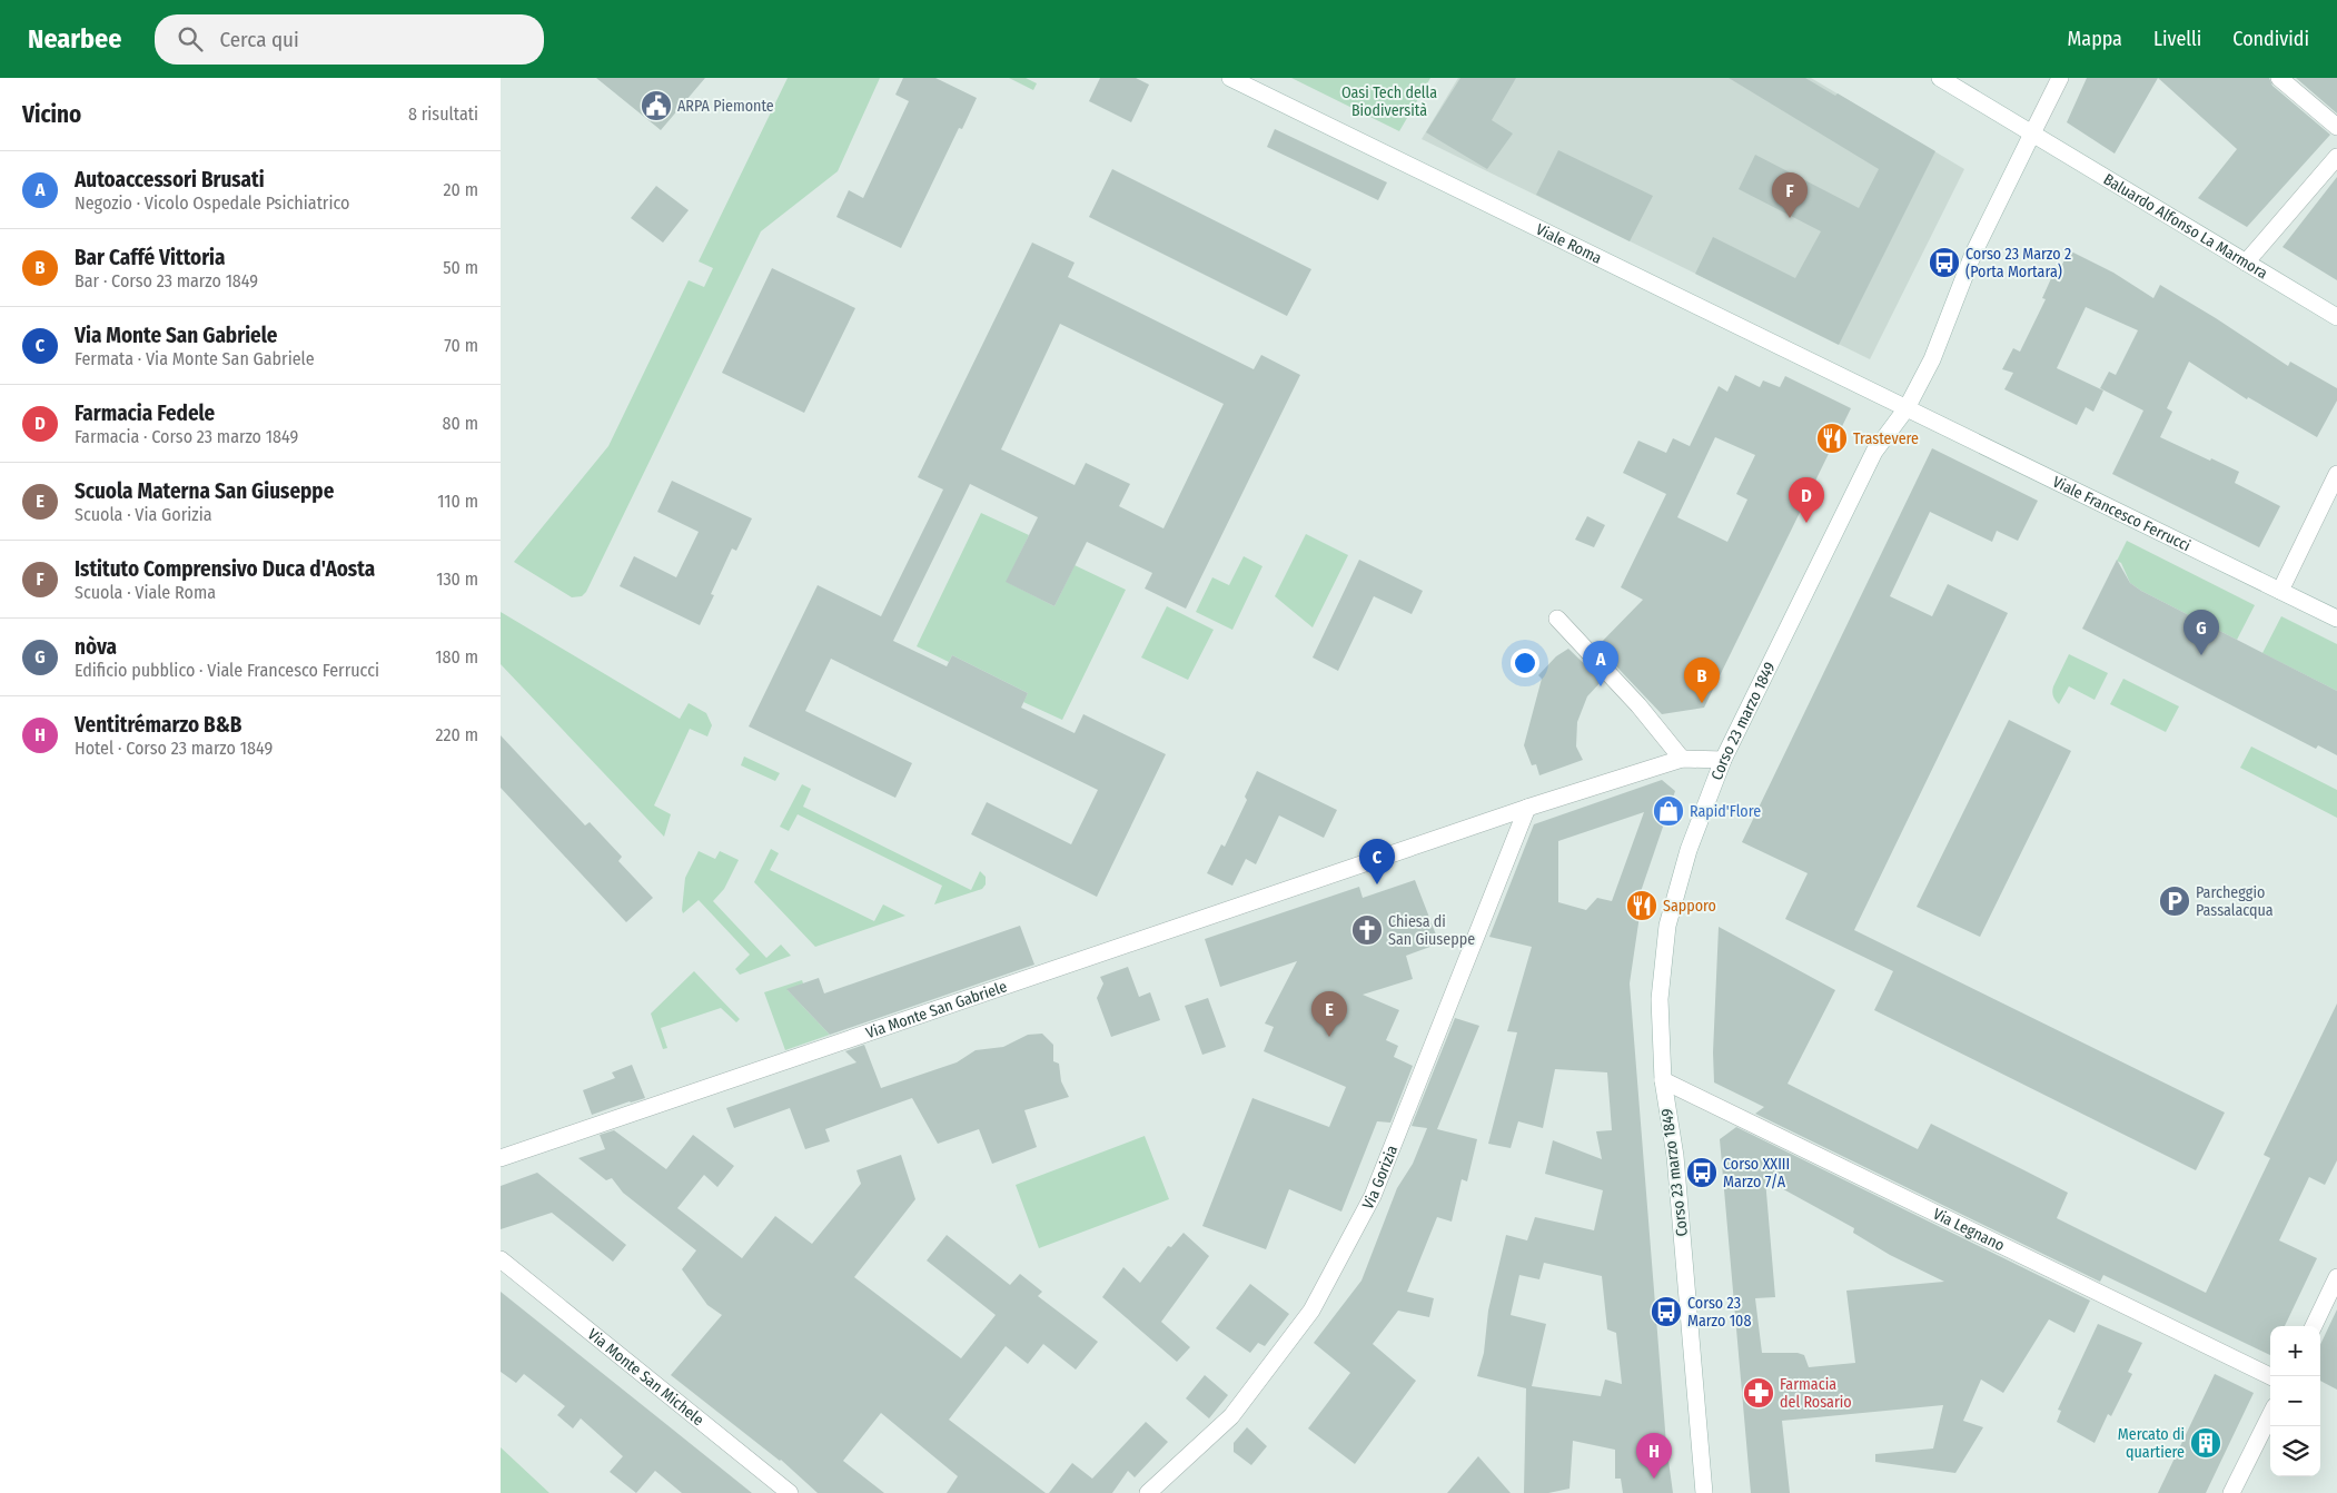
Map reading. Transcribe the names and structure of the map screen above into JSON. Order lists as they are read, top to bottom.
{
  "streets": {
    "street": [
      "Baluardo Alfonso La Marmora",
      "Viale Roma",
      "Viale Francesco Ferrucci",
      "Corso 23 marzo 1849",
      "Via Monte San Gabriele",
      "Via Gorizia",
      "Via Legnano",
      "Via Monte San Michele"
    ]
  },
  "crossings": [
    ["Baluardo Alfonso La Marmora", "Corso 23 marzo 1849"],
    ["Viale Roma", "Viale Francesco Ferrucci"],
    ["Viale Roma", "Corso 23 marzo 1849"],
    ["Viale Francesco Ferrucci", "Corso 23 marzo 1849"],
    ["Corso 23 marzo 1849", "Via Monte San Gabriele"],
    ["Corso 23 marzo 1849", "Via Legnano"],
    ["Via Monte San Gabriele", "Via Gorizia"]
  ],
  "parks": ["Oasi Tech della Biodiversità"],
  "places": {
    "public building": ["ARPA Piemonte"],
    "bus stop": ["Corso 23 Marzo 2 (Porta Mortara)", "Corso XXIII Marzo 7/A", "Corso 23 Marzo 108"],
    "restaurant": ["Trastevere", "Sapporo"],
    "shop": ["Rapid'Flore"],
    "parking": ["Parcheggio Passalacqua"],
    "church": ["Chiesa di San Giuseppe"],
    "pharmacy": ["Farmacia del Rosario"],
    "building": ["Mercato di quartiere"]
  },
  "page": {
    "header": "Nearbee",
    "search": "Cerca qui",
    "nav": ["Mappa", "Livelli", "Condividi"],
    "heading": ["Vicino", "8 risultati"],
    "list": [
      {
        "mark": "A",
        "name": "Autoaccessori Brusati",
        "note": "Negozio · Vicolo Ospedale Psichiatrico",
        "value": "20 m"
      },
      {
        "mark": "B",
        "name": "Bar Caffé Vittoria",
        "note": "Bar · Corso 23 marzo 1849",
        "value": "50 m"
      },
      {
        "mark": "C",
        "name": "Via Monte San Gabriele",
        "note": "Fermata · Via Monte San Gabriele",
        "value": "70 m"
      },
      {
        "mark": "D",
        "name": "Farmacia Fedele",
        "note": "Farmacia · Corso 23 marzo 1849",
        "value": "80 m"
      },
      {
        "mark": "E",
        "name": "Scuola Materna San Giuseppe",
        "note": "Scuola · Via Gorizia",
        "value": "110 m"
      },
      {
        "mark": "F",
        "name": "Istituto Comprensivo Duca d'Aosta",
        "note": "Scuola · Viale Roma",
        "value": "130 m"
      },
      {
        "mark": "G",
        "name": "nòva",
        "note": "Edificio pubblico · Viale Francesco Ferrucci",
        "value": "180 m"
      },
      {
        "mark": "H",
        "name": "Ventitrémarzo B&B",
        "note": "Hotel · Corso 23 marzo 1849",
        "value": "220 m"
      }
    ],
    "pins": [
      "F",
      "D",
      "G",
      "A",
      "B",
      "C",
      "E",
      "H"
    ],
    "map_buttons": ["+", "−"]
  }
}
